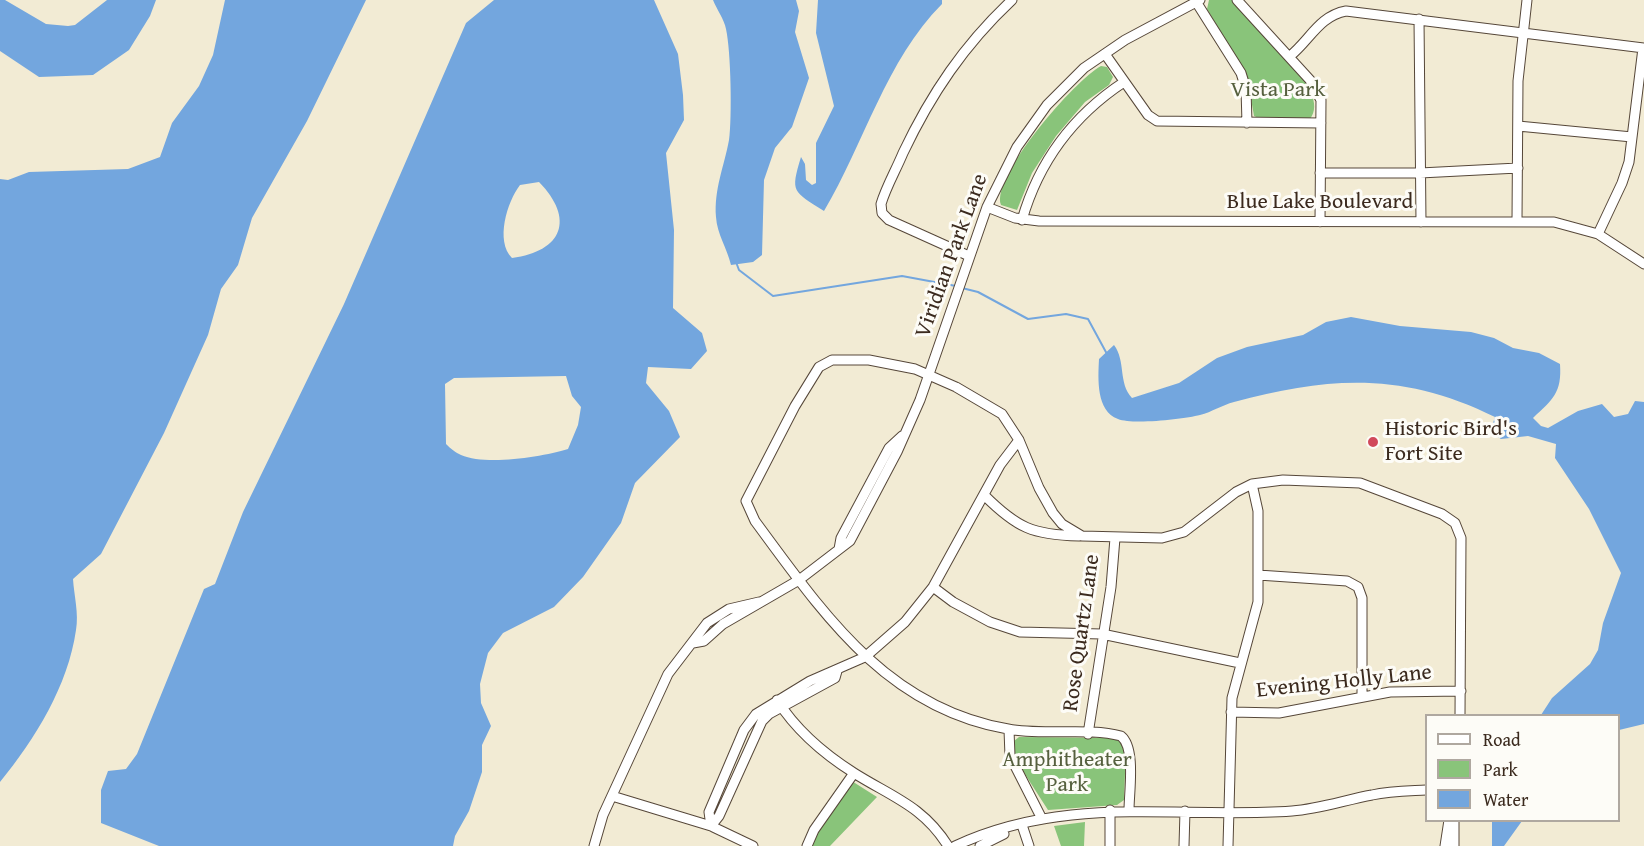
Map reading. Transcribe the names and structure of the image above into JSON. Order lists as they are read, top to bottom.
{
  "streets": {
    "street": [
      "Blue Lake Boulevard",
      "Viridian Park Lane",
      "Rose Quartz Lane",
      "Evening Holly Lane"
    ]
  },
  "crossings": [
    ["Blue Lake Boulevard", "Viridian Park Lane"]
  ],
  "parks": ["Vista Park", "Amphitheater Park"],
  "places": ["Historic Bird's Fort Site"],
  "legend": ["Road", "Park", "Water"]
}
